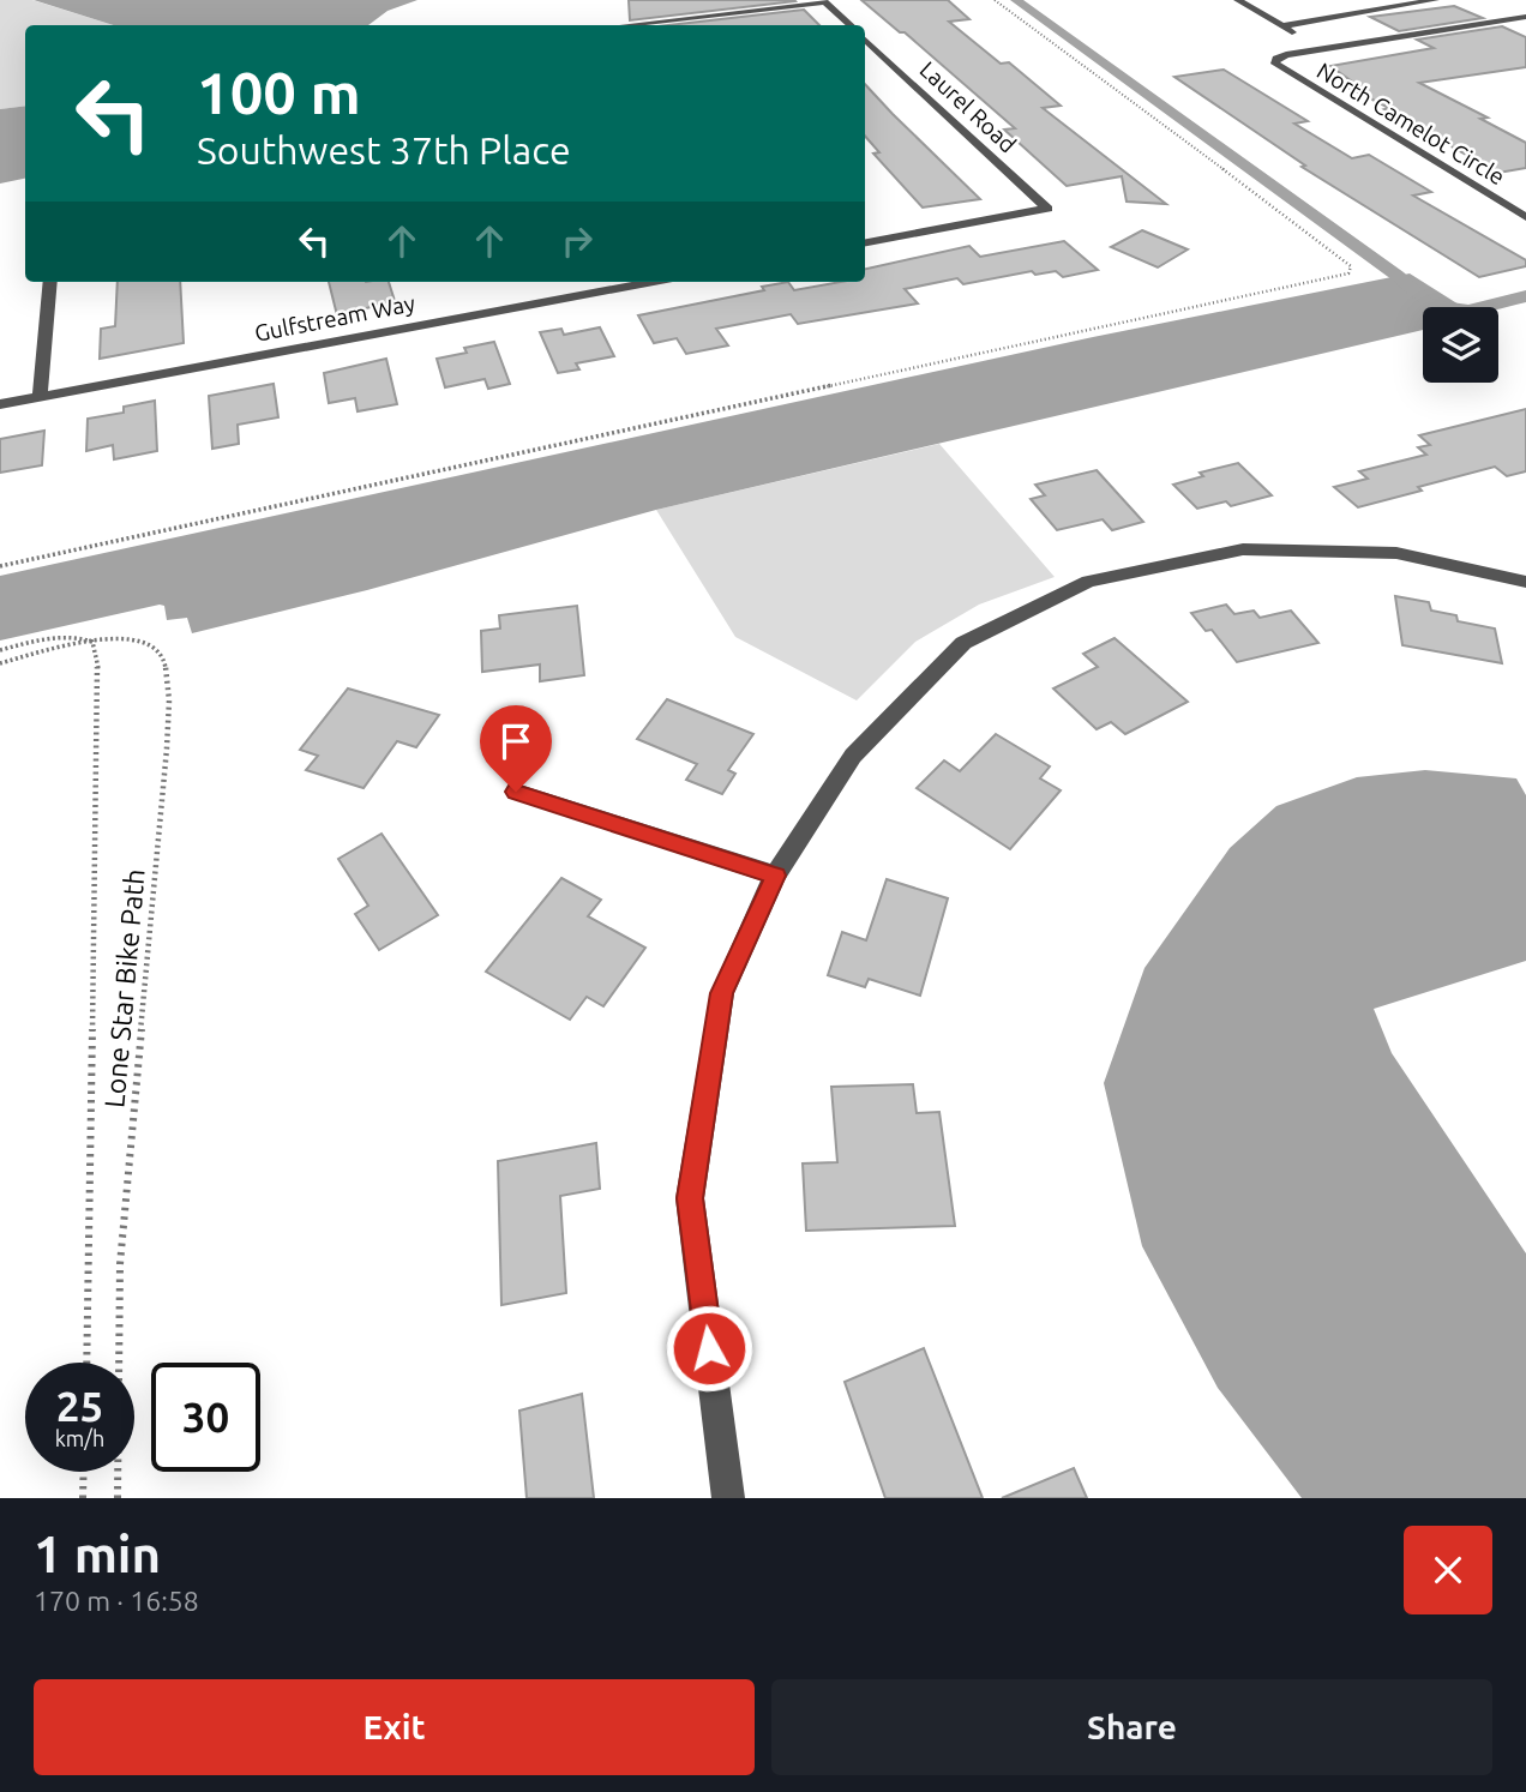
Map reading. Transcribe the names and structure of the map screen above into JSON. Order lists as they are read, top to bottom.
{
  "streets": {
    "street": ["Laurel Road", "North Camelot Circle", "Gulfstream Way"],
    "path": ["Lone Star Bike Path"]
  },
  "page": {
    "turn": ["100 m", "Southwest 37th Place"],
    "speed": "25 km/h",
    "limit": "30",
    "heading": ["1 min", "170 m · 16:58"],
    "buttons": ["Exit", "Share"]
  }
}
